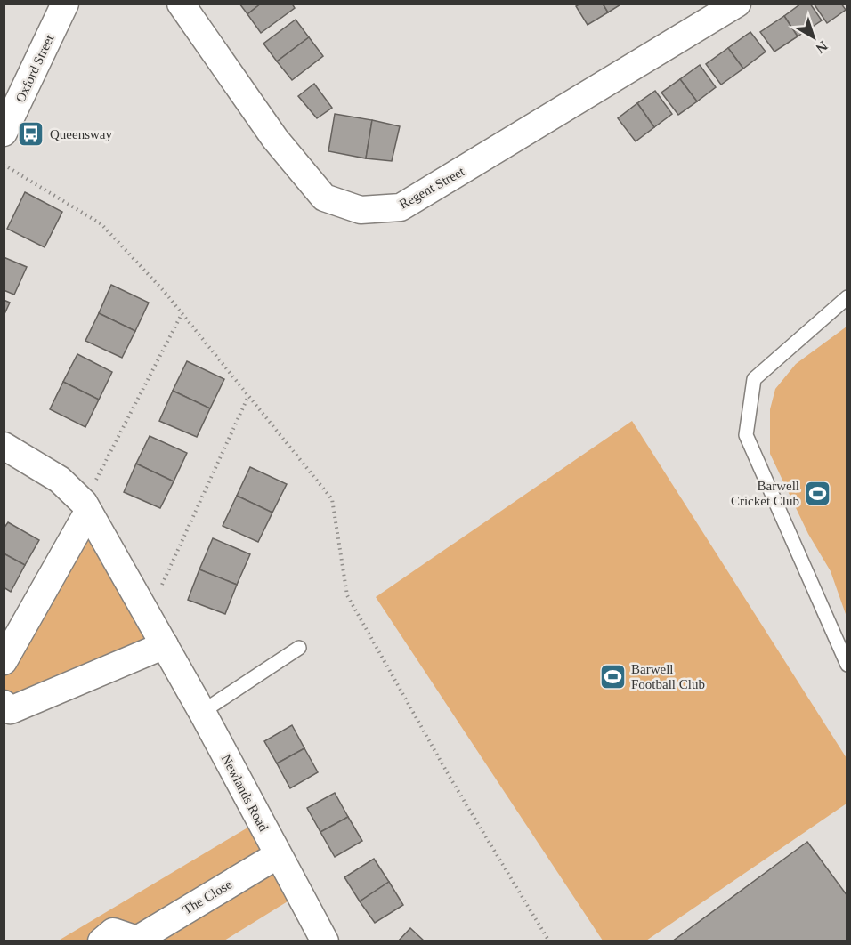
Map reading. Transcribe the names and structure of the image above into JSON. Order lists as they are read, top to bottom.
{
  "streets": {
    "street": [
      "Oxford Street",
      "Regent Street",
      "Newlands Road",
      "The Close"
    ]
  },
  "crossings": [
    ["Newlands Road", "The Close"]
  ],
  "places": {
    "bus stop": ["Queensway"],
    "sports": ["Barwell Cricket Club", "Barwell Football Club"]
  },
  "north": "bottom right"
}
